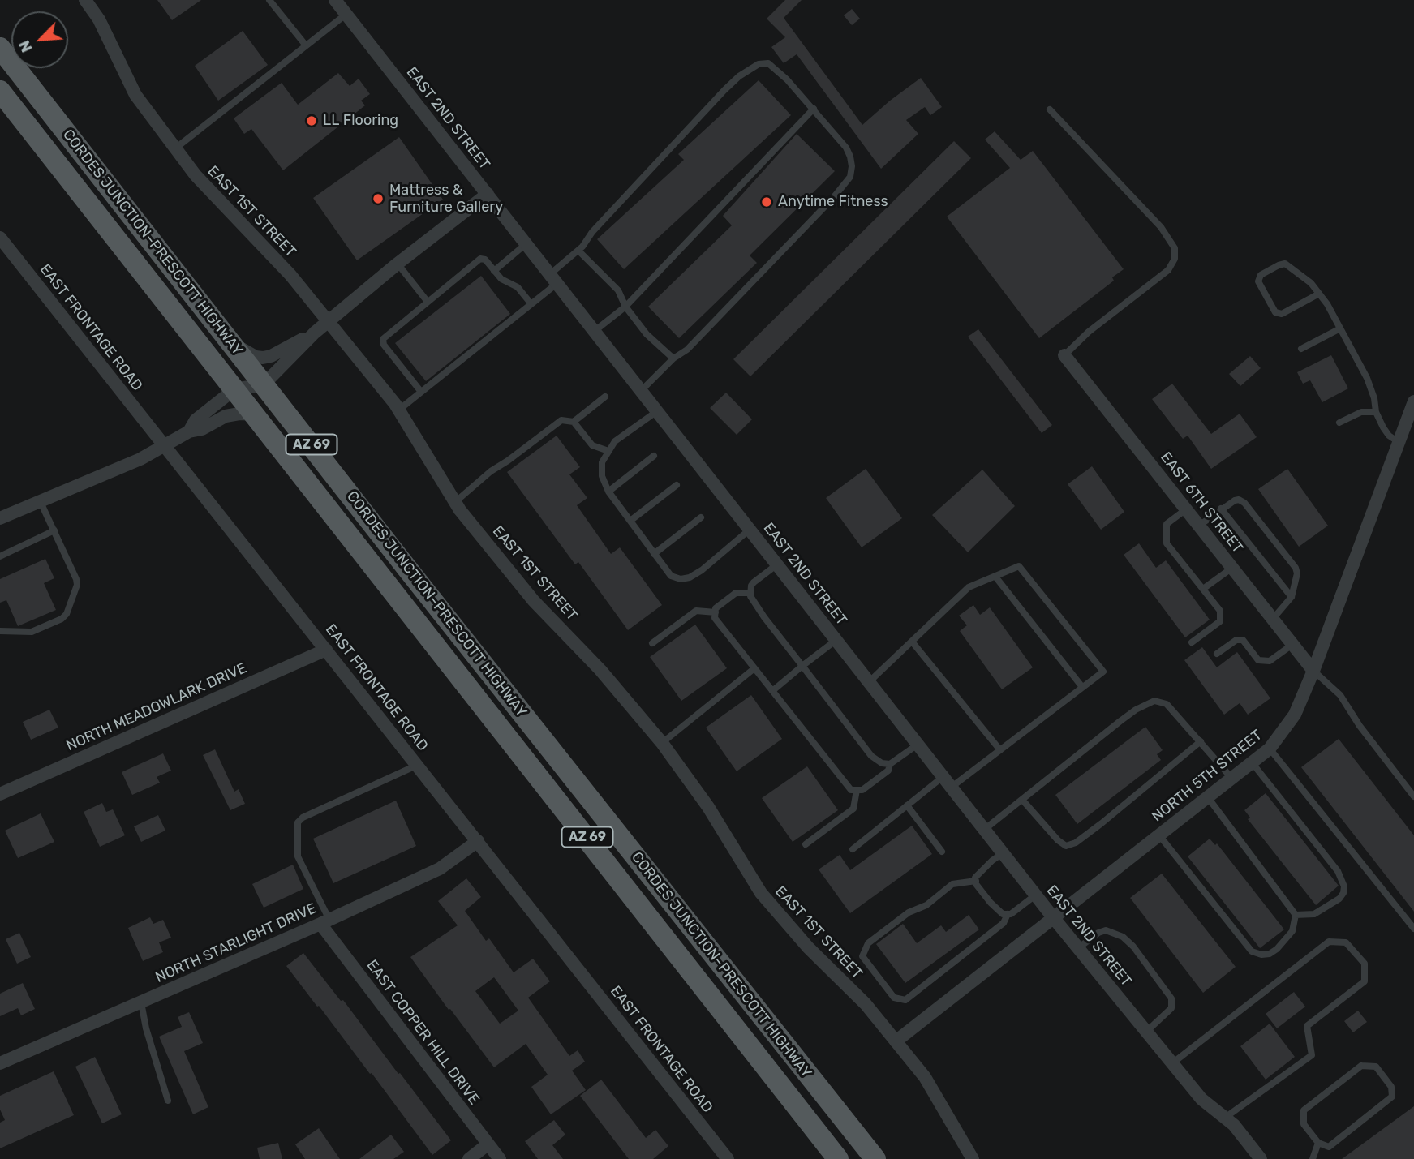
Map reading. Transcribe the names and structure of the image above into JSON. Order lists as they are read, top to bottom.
{
  "streets": {
    "main road": ["CORDES JUNCTION–PRESCOTT HIGHWAY", "AZ 69"],
    "street": [
      "EAST 2ND STREET",
      "EAST 1ST STREET",
      "EAST FRONTAGE ROAD",
      "EAST 6TH STREET",
      "NORTH MEADOWLARK DRIVE",
      "NORTH 5TH STREET",
      "NORTH STARLIGHT DRIVE",
      "EAST COPPER HILL DRIVE"
    ]
  },
  "crossings": [
    ["EAST 2ND STREET", "NORTH 5TH STREET"],
    ["EAST 1ST STREET", "NORTH 5TH STREET"],
    ["EAST FRONTAGE ROAD", "NORTH MEADOWLARK DRIVE"],
    ["EAST FRONTAGE ROAD", "NORTH STARLIGHT DRIVE"],
    ["EAST 6TH STREET", "NORTH 5TH STREET"],
    ["NORTH STARLIGHT DRIVE", "EAST COPPER HILL DRIVE"]
  ],
  "places": ["LL Flooring", "Mattress & Furniture Gallery", "Anytime Fitness"],
  "north": "bottom left"
}
